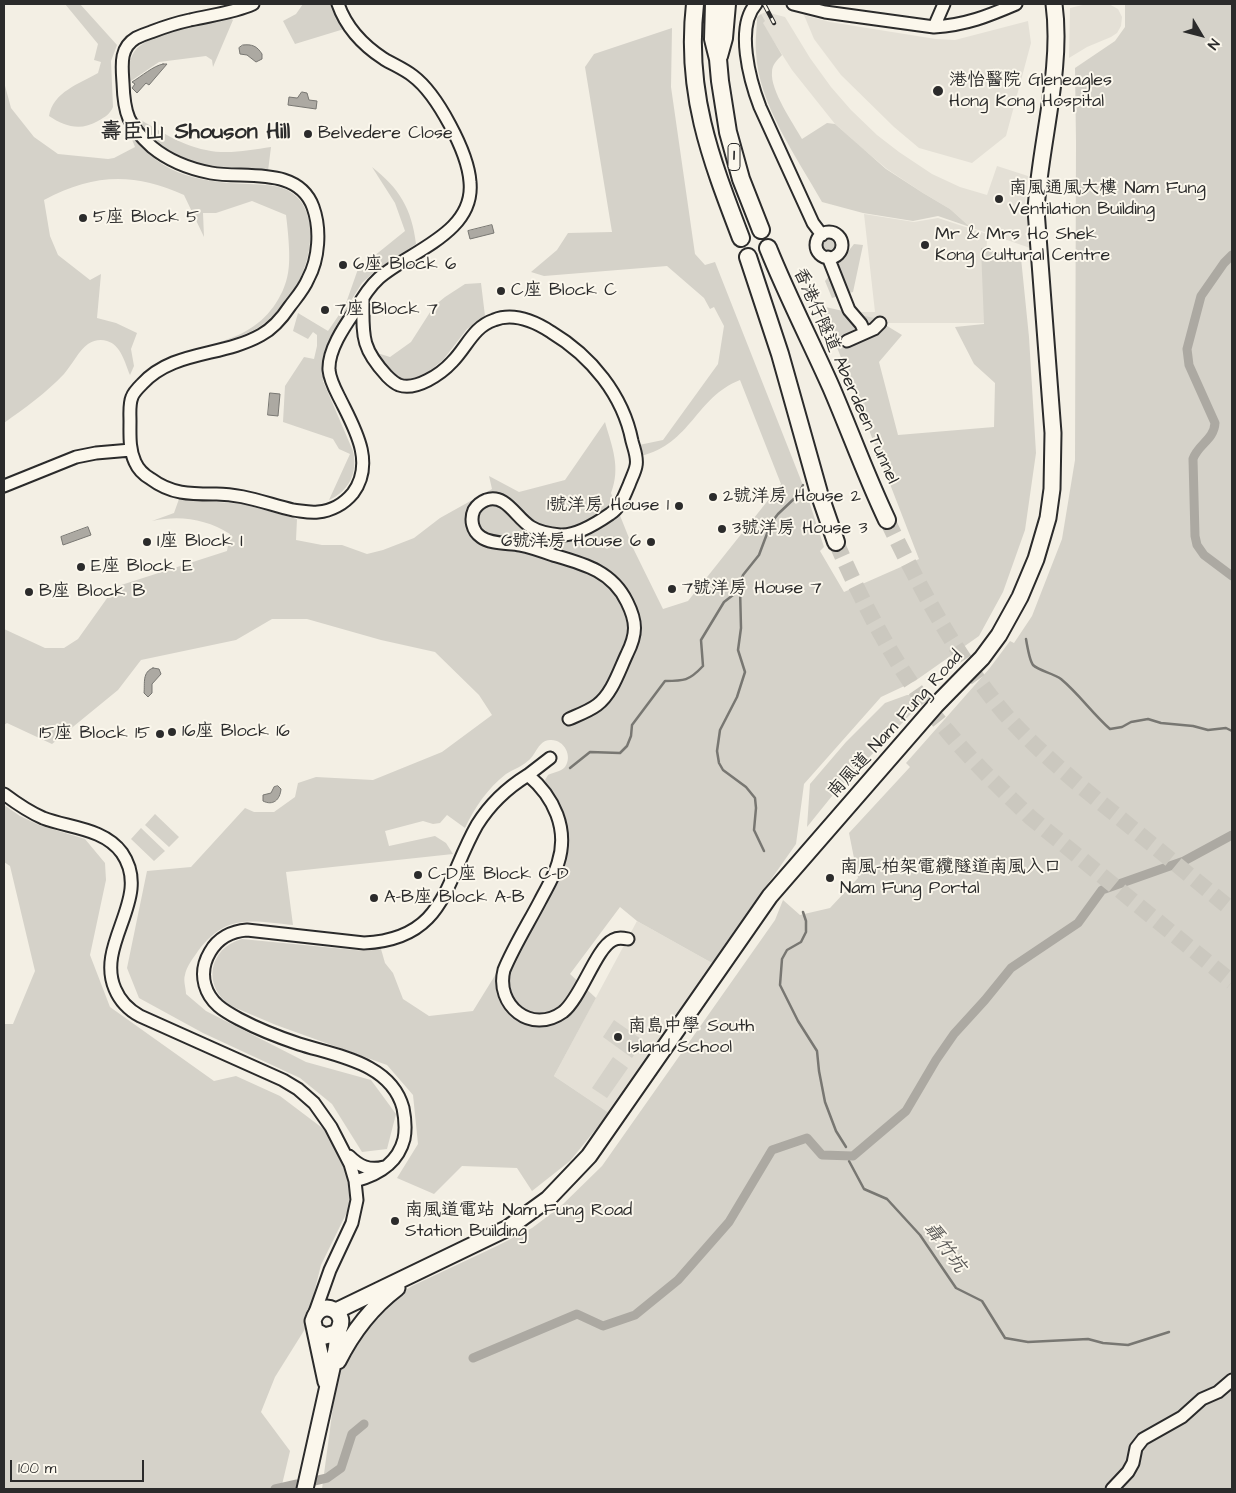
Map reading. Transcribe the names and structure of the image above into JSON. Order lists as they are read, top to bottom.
{
  "streets": {
    "highway": ["1", "香港仔隧道 Aberdeen Tunnel"],
    "main road": ["南風道 Nam Fung Road"]
  },
  "districts": ["壽臣山 Shouson Hill"],
  "water": ["聶竹坑"],
  "places": [
    "港怡醫院 Gleneagles Hong Kong Hospital",
    "Belvedere Close",
    "南風通風大樓 Nam Fung Ventilation Building",
    "5座 Block 5",
    "Mr & Mrs Ho Shek Kong Cultural Centre",
    "6座 Block 6",
    "C座 Block C",
    "7座 Block 7",
    "2號洋房 House 2",
    "1號洋房 House 1",
    "3號洋房 House 3",
    "I座 Block I",
    "6號洋房 House 6",
    "E座 Block E",
    "7號洋房 House 7",
    "B座 Block B",
    "16座 Block 16",
    "15座 Block 15",
    "C-D座 Block C-D",
    "南風-柏架電纜隧道南風入口 Nam Fung Portal",
    "A-B座 Block A-B",
    "南島中學 South Island School",
    "南風道電站 Nam Fung Road Station Building"
  ],
  "scale_bar": "100 m",
  "north": "bottom right"
}
